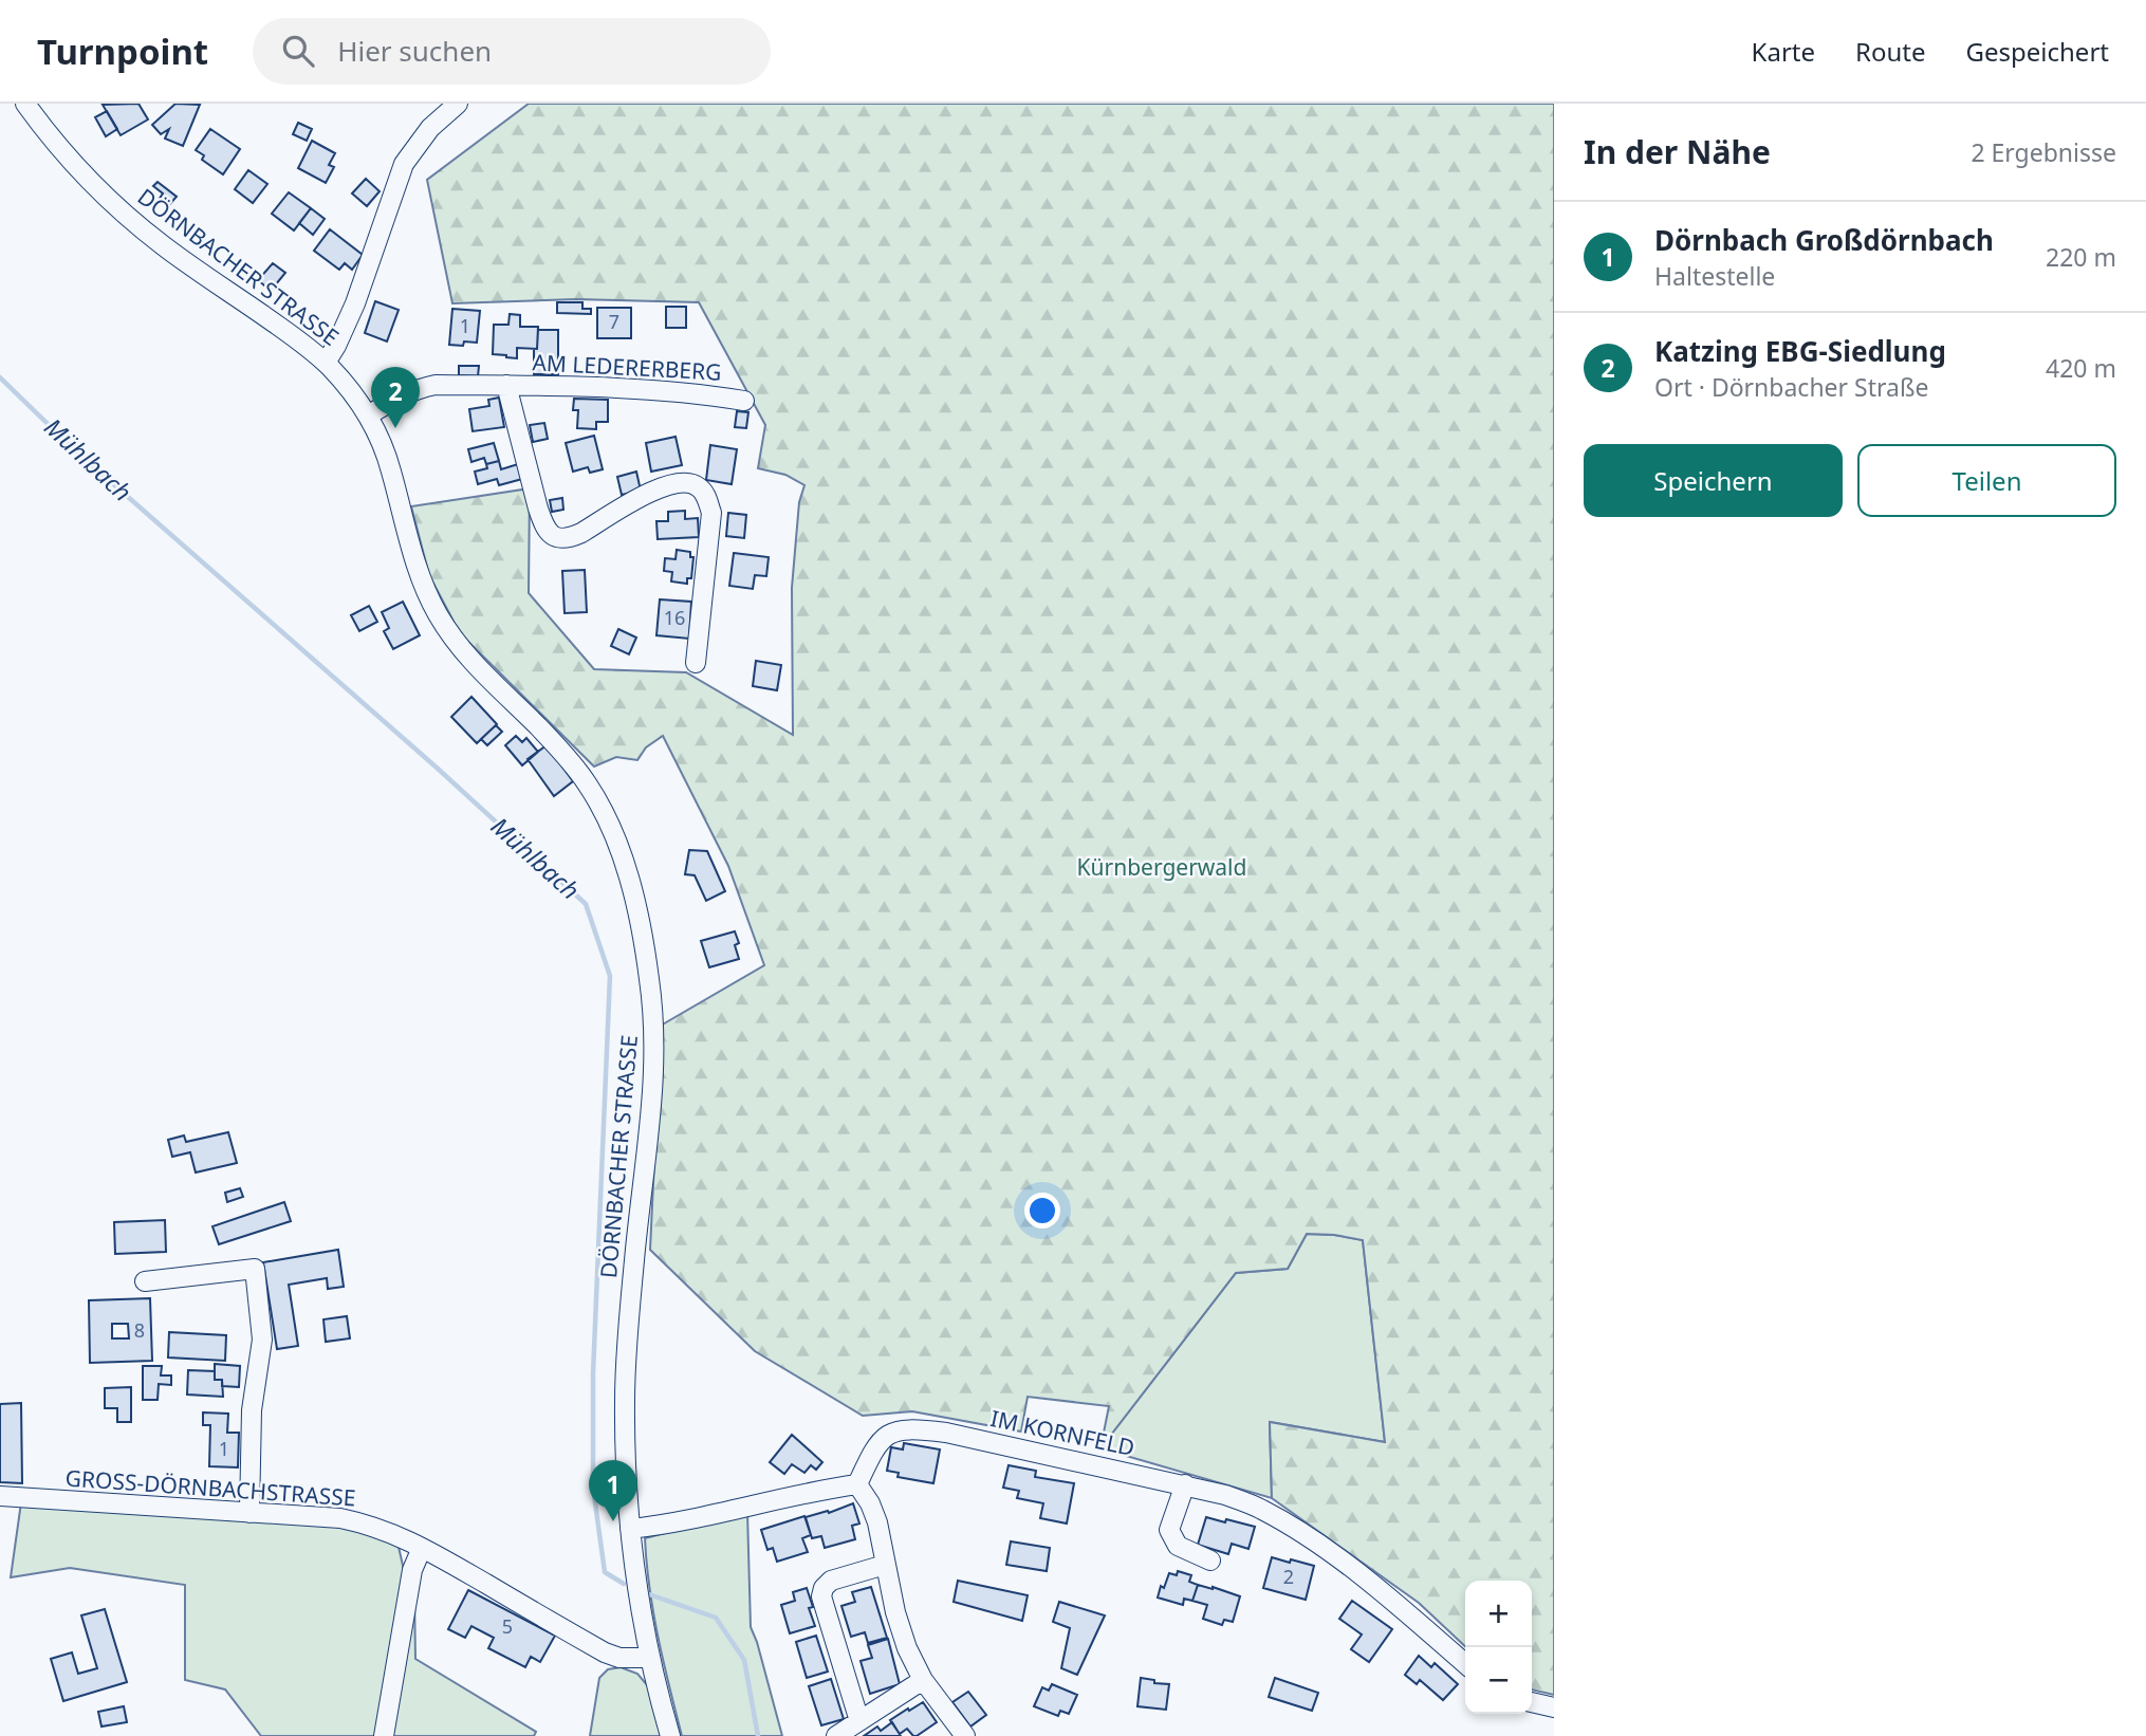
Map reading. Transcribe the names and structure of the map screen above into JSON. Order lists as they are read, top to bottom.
{
  "streets": {
    "street": [
      "DÖRNBACHER STRASSE",
      "AM LEDERERBERG",
      "IM KORNFELD",
      "GROSS-DÖRNBACHSTRASSE"
    ]
  },
  "crossings": [
    ["DÖRNBACHER STRASSE", "AM LEDERERBERG"],
    ["DÖRNBACHER STRASSE", "GROSS-DÖRNBACHSTRASSE"]
  ],
  "water": ["Mühlbach"],
  "parks": ["Kürnbergerwald"],
  "house_numbers": [
    "7",
    "1",
    "16",
    "8",
    "1",
    "2",
    "5"
  ],
  "page": {
    "header": "Turnpoint",
    "search": "Hier suchen",
    "nav": ["Karte", "Route", "Gespeichert"],
    "heading": ["In der Nähe", "2 Ergebnisse"],
    "list": [
      {
        "mark": "1",
        "name": "Dörnbach Großdörnbach",
        "note": "Haltestelle",
        "value": "220 m"
      },
      {
        "mark": "2",
        "name": "Katzing EBG-Siedlung",
        "note": "Ort · Dörnbacher Straße",
        "value": "420 m"
      }
    ],
    "pins": ["2", "1"],
    "buttons": ["Speichern", "Teilen"],
    "map_buttons": ["+", "−"]
  }
}
